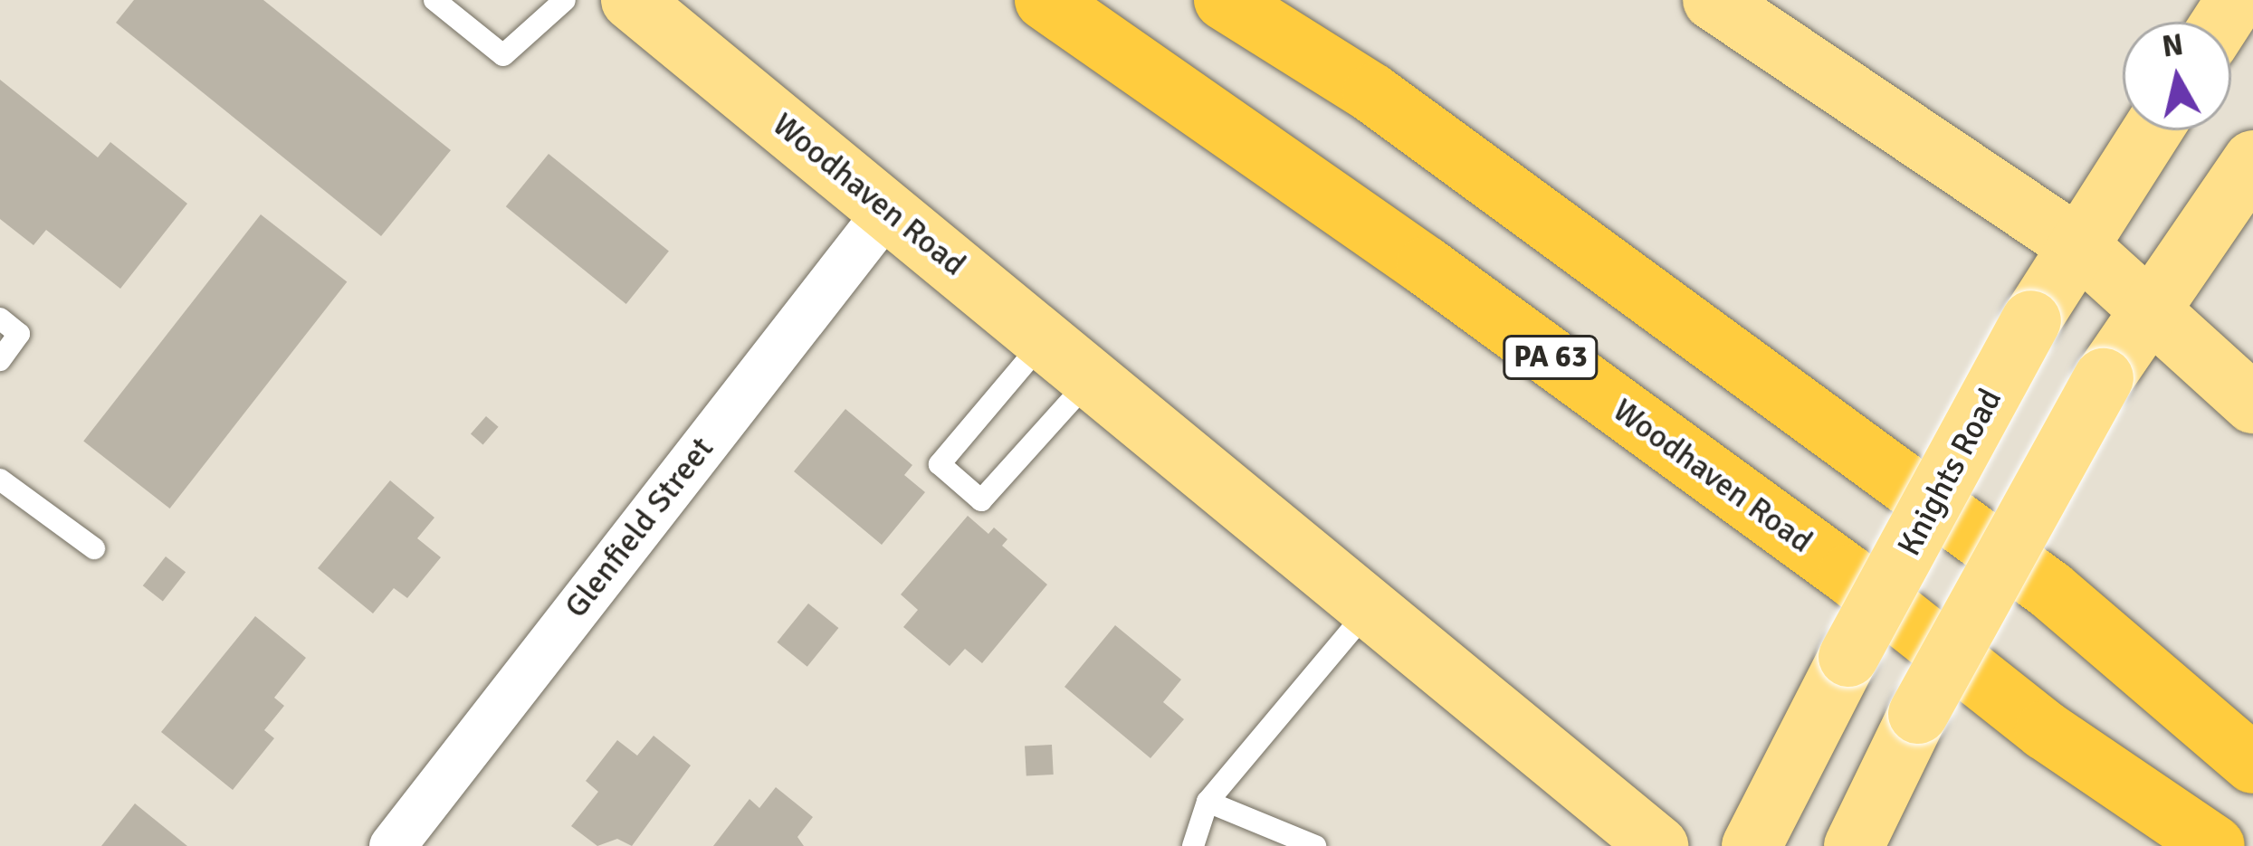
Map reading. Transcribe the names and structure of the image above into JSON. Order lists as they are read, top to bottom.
{
  "streets": {
    "highway": ["Woodhaven Road", "PA 63"],
    "main road": ["Knights Road"],
    "street": ["Glenfield Street"]
  },
  "crossings": [
    ["Woodhaven Road", "Glenfield Street"]
  ],
  "north": "top"
}
